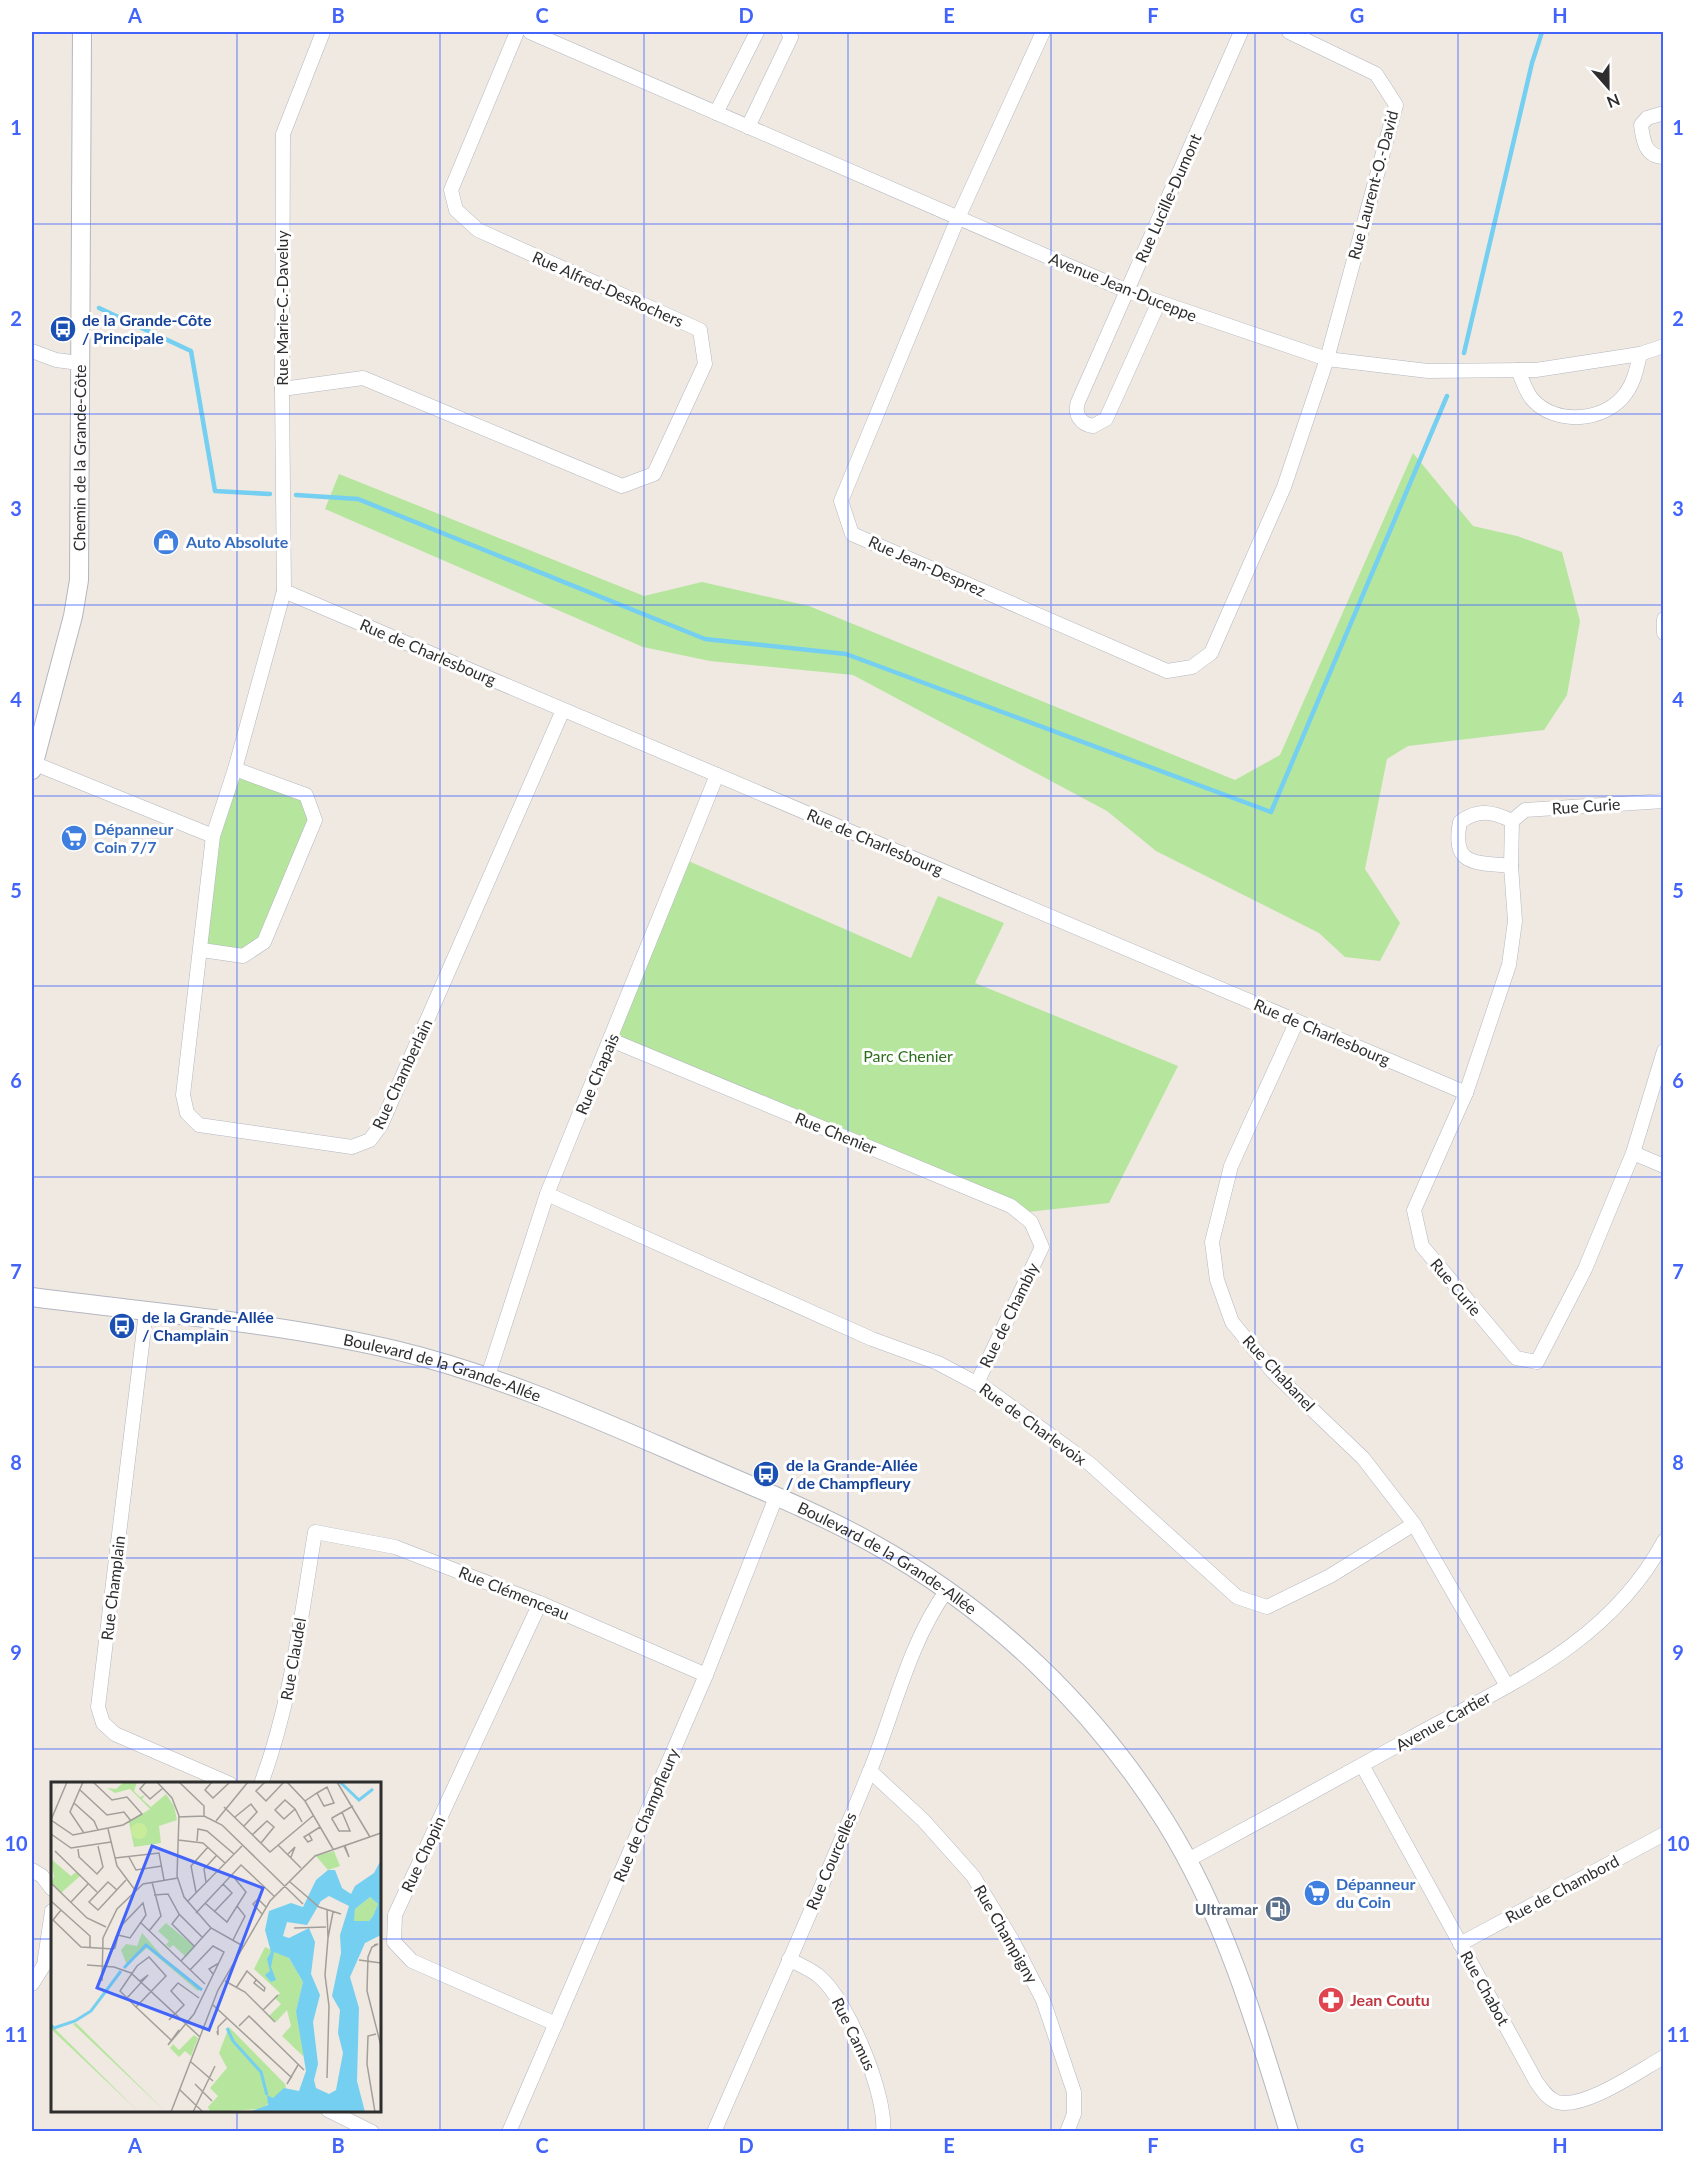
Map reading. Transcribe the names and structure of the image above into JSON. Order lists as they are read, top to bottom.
{
  "streets": {
    "street": [
      "Rue Laurent-O.-David",
      "Rue Lucille-Dumont",
      "Avenue Jean-Duceppe",
      "Rue Alfred-DesRochers",
      "Rue Marie-C.-Daveluy",
      "Chemin de la Grande-Côte",
      "Rue Jean-Desprez",
      "Rue de Charlesbourg",
      "Rue Curie",
      "Rue Chamberlain",
      "Rue Chapais",
      "Rue Chenier",
      "Rue de Chambly",
      "Boulevard de la Grande-Allée",
      "Rue Chabanel",
      "Rue de Charlevoix",
      "Rue Champlain",
      "Rue Clémenceau",
      "Rue Claudel",
      "Avenue Cartier",
      "Rue de Champfleury",
      "Rue Chopin",
      "Rue Courcelles",
      "Rue de Chambord",
      "Rue Champigny",
      "Rue Chabot",
      "Rue Camus"
    ]
  },
  "crossings": [
    ["Rue Laurent-O.-David", "Avenue Jean-Duceppe"],
    ["Rue Laurent-O.-David", "Rue Jean-Desprez"],
    ["Rue Lucille-Dumont", "Avenue Jean-Duceppe"],
    ["Avenue Jean-Duceppe", "Rue Jean-Desprez"],
    ["Rue Alfred-DesRochers", "Rue Marie-C.-Daveluy"],
    ["Rue Marie-C.-Daveluy", "Rue de Charlesbourg"],
    ["Rue Marie-C.-Daveluy", "Rue Chamberlain"],
    ["Rue de Charlesbourg", "Rue Curie"],
    ["Rue de Charlesbourg", "Rue Chamberlain"],
    ["Rue de Charlesbourg", "Rue Chapais"],
    ["Rue de Charlesbourg", "Rue Chabanel"],
    ["Rue Chapais", "Rue Chenier"],
    ["Rue Chapais", "Boulevard de la Grande-Allée"],
    ["Rue Chapais", "Rue de Charlevoix"],
    ["Rue Chenier", "Rue de Chambly"],
    ["Rue de Chambly", "Rue de Charlevoix"],
    ["Boulevard de la Grande-Allée", "Rue Champlain"],
    ["Boulevard de la Grande-Allée", "Avenue Cartier"],
    ["Boulevard de la Grande-Allée", "Rue de Champfleury"],
    ["Boulevard de la Grande-Allée", "Rue Courcelles"],
    ["Rue Chabanel", "Rue de Charlevoix"],
    ["Rue Chabanel", "Avenue Cartier"],
    ["Rue Clémenceau", "Rue Claudel"],
    ["Rue Clémenceau", "Rue de Champfleury"],
    ["Rue Clémenceau", "Rue Chopin"],
    ["Avenue Cartier", "Rue Chabot"],
    ["Rue de Champfleury", "Rue Chopin"],
    ["Rue Courcelles", "Rue Champigny"],
    ["Rue Courcelles", "Rue Camus"],
    ["Rue de Chambord", "Rue Chabot"]
  ],
  "parks": ["Parc Chenier"],
  "places": {
    "bus stop": ["de la Grande-Côte / Principale", "de la Grande-Allée / Champlain", "de la Grande-Allée / de Champfleury"],
    "shop": ["Auto Absolute"],
    "supermarket": ["Dépanneur Coin 7/7", "Dépanneur du Coin"],
    "fuel station": ["Ultramar"],
    "pharmacy": ["Jean Coutu"]
  },
  "north": "bottom",
  "grid": {
    "columns": [
      "A",
      "B",
      "C",
      "D",
      "E",
      "F",
      "G",
      "H"
    ],
    "rows": [
      "1",
      "2",
      "3",
      "4",
      "5",
      "6",
      "7",
      "8",
      "9",
      "10",
      "11"
    ]
  }
}
